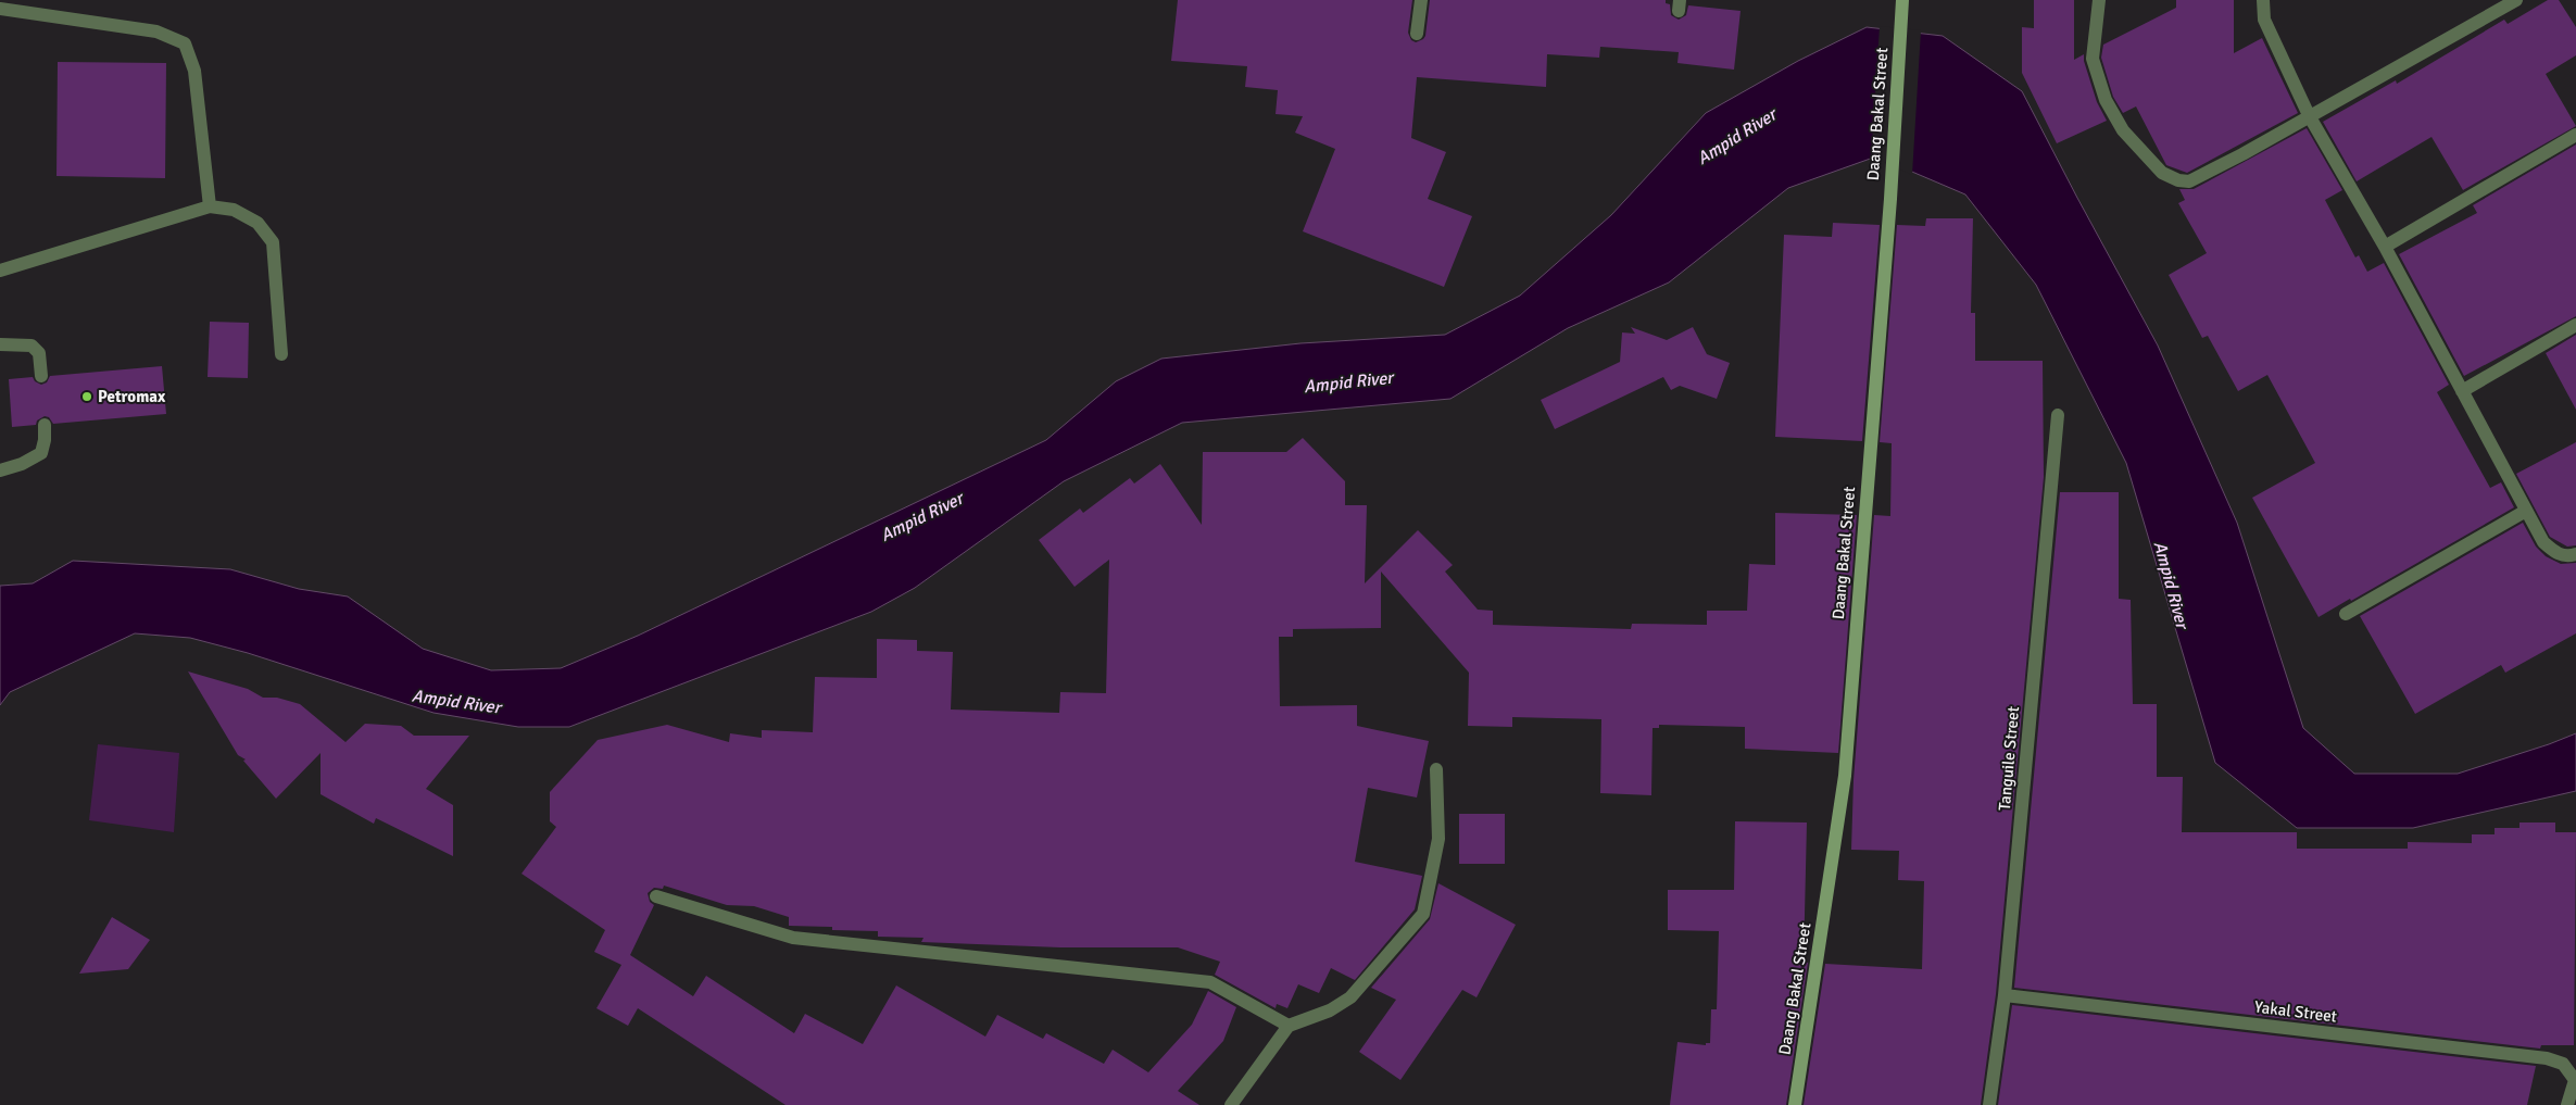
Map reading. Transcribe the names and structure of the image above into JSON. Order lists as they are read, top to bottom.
{
  "streets": {
    "street": ["Daang Bakal Street", "Tanguile Street", "Yakal Street"]
  },
  "crossings": [
    ["Tanguile Street", "Yakal Street"]
  ],
  "water": ["Ampid River"],
  "places": ["Petromax"]
}
